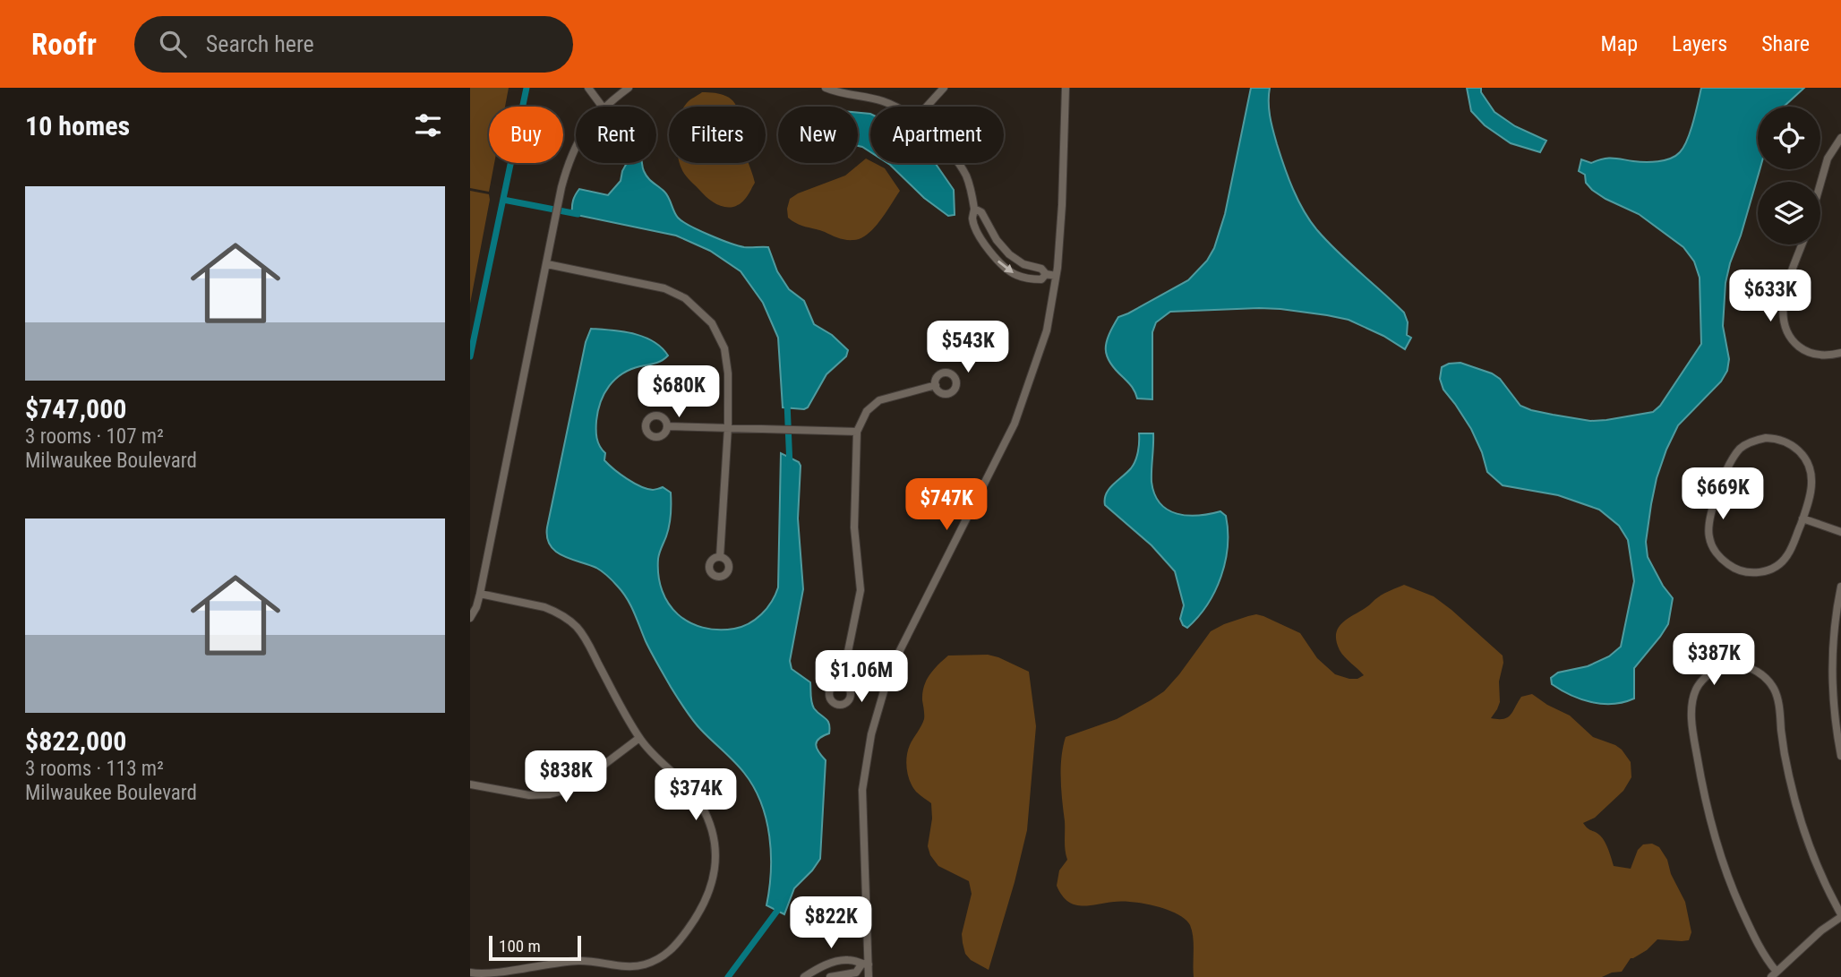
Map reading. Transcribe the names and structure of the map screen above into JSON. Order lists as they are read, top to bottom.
{
  "scale_bar": "100 m",
  "page": {
    "header": "Roofr",
    "search": "Search here",
    "nav": ["Map", "Layers", "Share"],
    "heading": "10 homes",
    "chip": [
      "Buy",
      "Rent",
      "Filters",
      "New",
      "Apartment"
    ],
    "list": [
      {
        "name": "$747,000",
        "note": "3 rooms · 107 m² · Milwaukee Boulevard"
      },
      {
        "name": "$822,000",
        "note": "3 rooms · 113 m² · Milwaukee Boulevard"
      }
    ],
    "price": [
      "$633K",
      "$543K",
      "$680K",
      "$669K",
      "$747K",
      "$387K",
      "$1.06M",
      "$838K",
      "$374K",
      "$822K"
    ],
    "scale": "100 m"
  }
}
